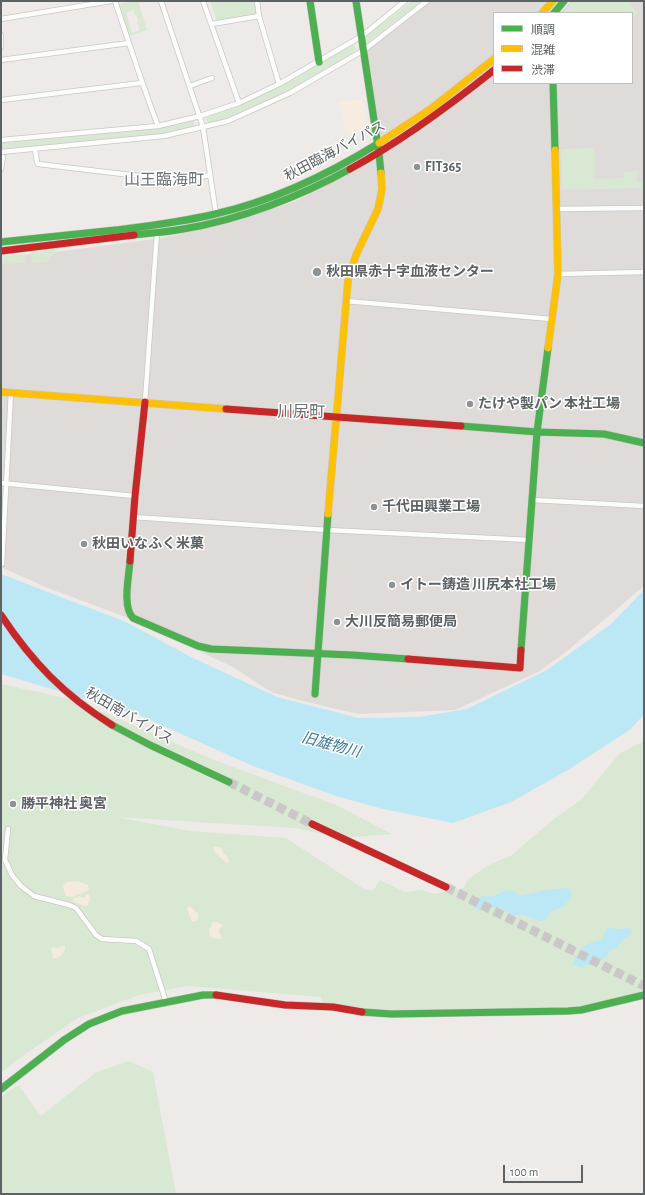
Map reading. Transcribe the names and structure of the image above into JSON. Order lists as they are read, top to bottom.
{
  "streets": {
    "main road": ["秋田臨海バイパス", "秋田南バイパス"]
  },
  "districts": ["山王臨海町", "川尻町"],
  "water": ["旧雄物川"],
  "places": [
    "FIT365",
    "秋田県赤十字血液センター",
    "たけや製パン 本社工場",
    "千代田興業工場",
    "秋田いなふく米菓",
    "イトー鋳造 川尻本社工場",
    "大川反簡易郵便局",
    "勝平神社 奥宮"
  ],
  "legend": ["順調", "混雑", "渋滞"],
  "scale_bar": "100 m"
}
